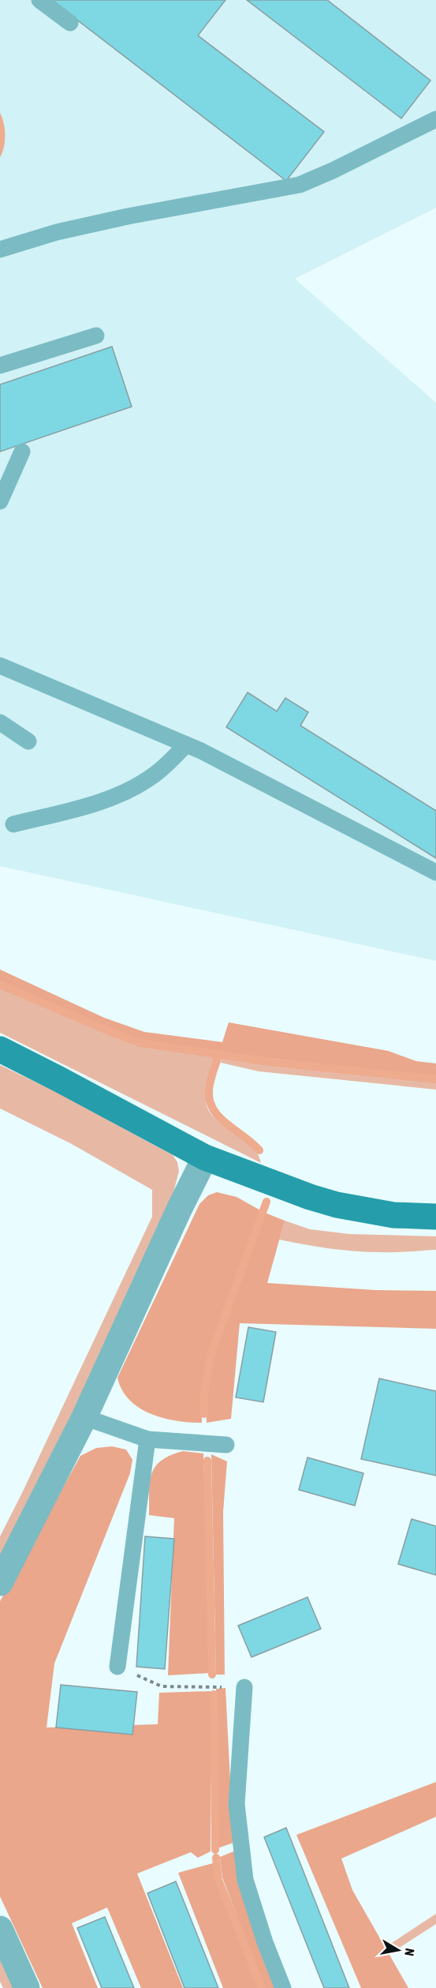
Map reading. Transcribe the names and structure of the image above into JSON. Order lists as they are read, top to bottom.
{
  "north": "right"
}
